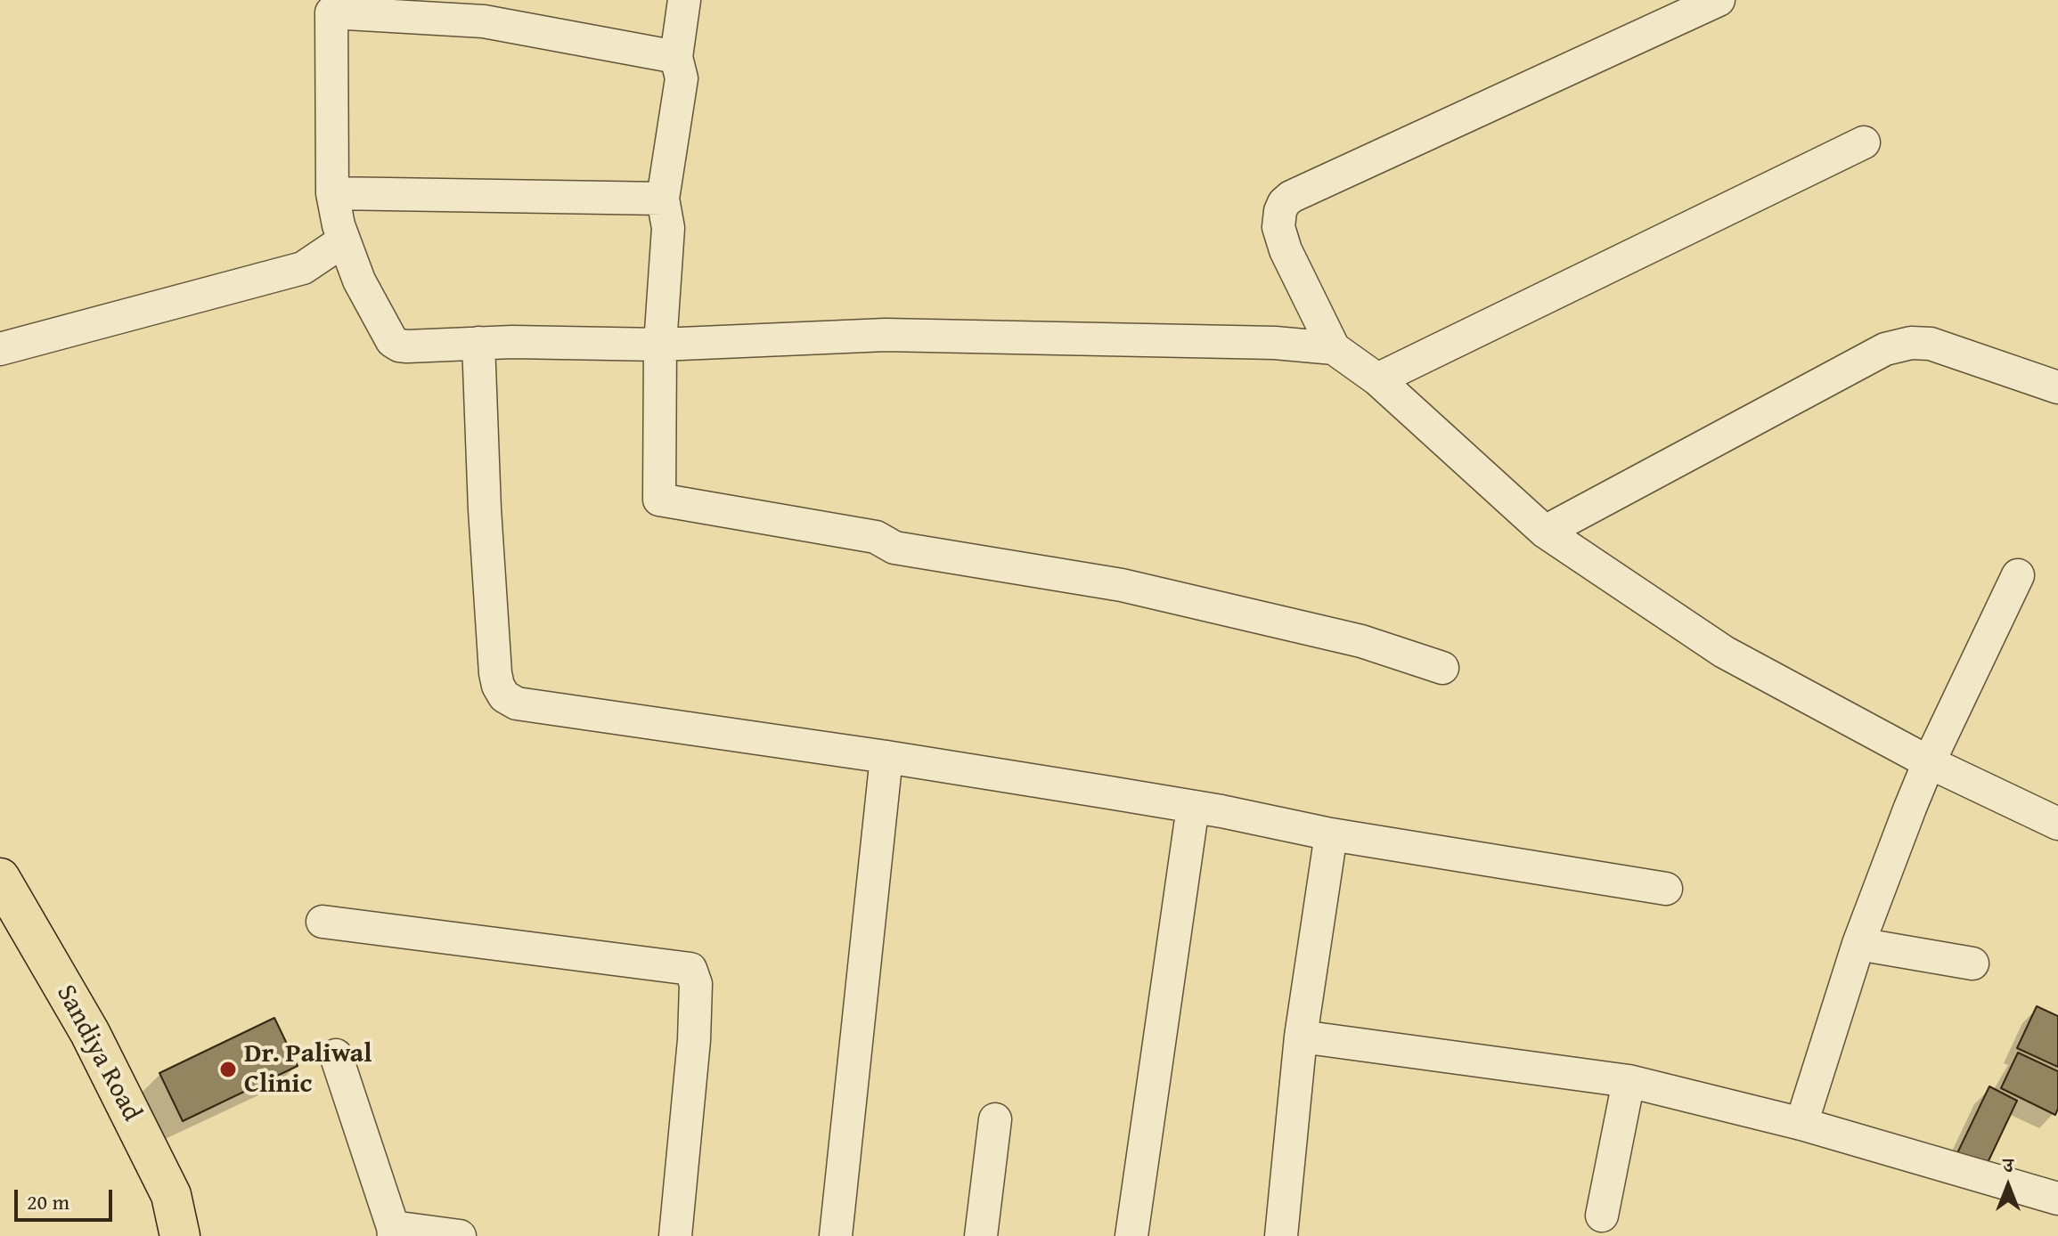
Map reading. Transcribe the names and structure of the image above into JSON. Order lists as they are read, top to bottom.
{
  "streets": {
    "main road": ["Sandiya Road"]
  },
  "places": ["Dr. Paliwal Clinic"],
  "scale_bar": "20 m",
  "north": "top"
}
